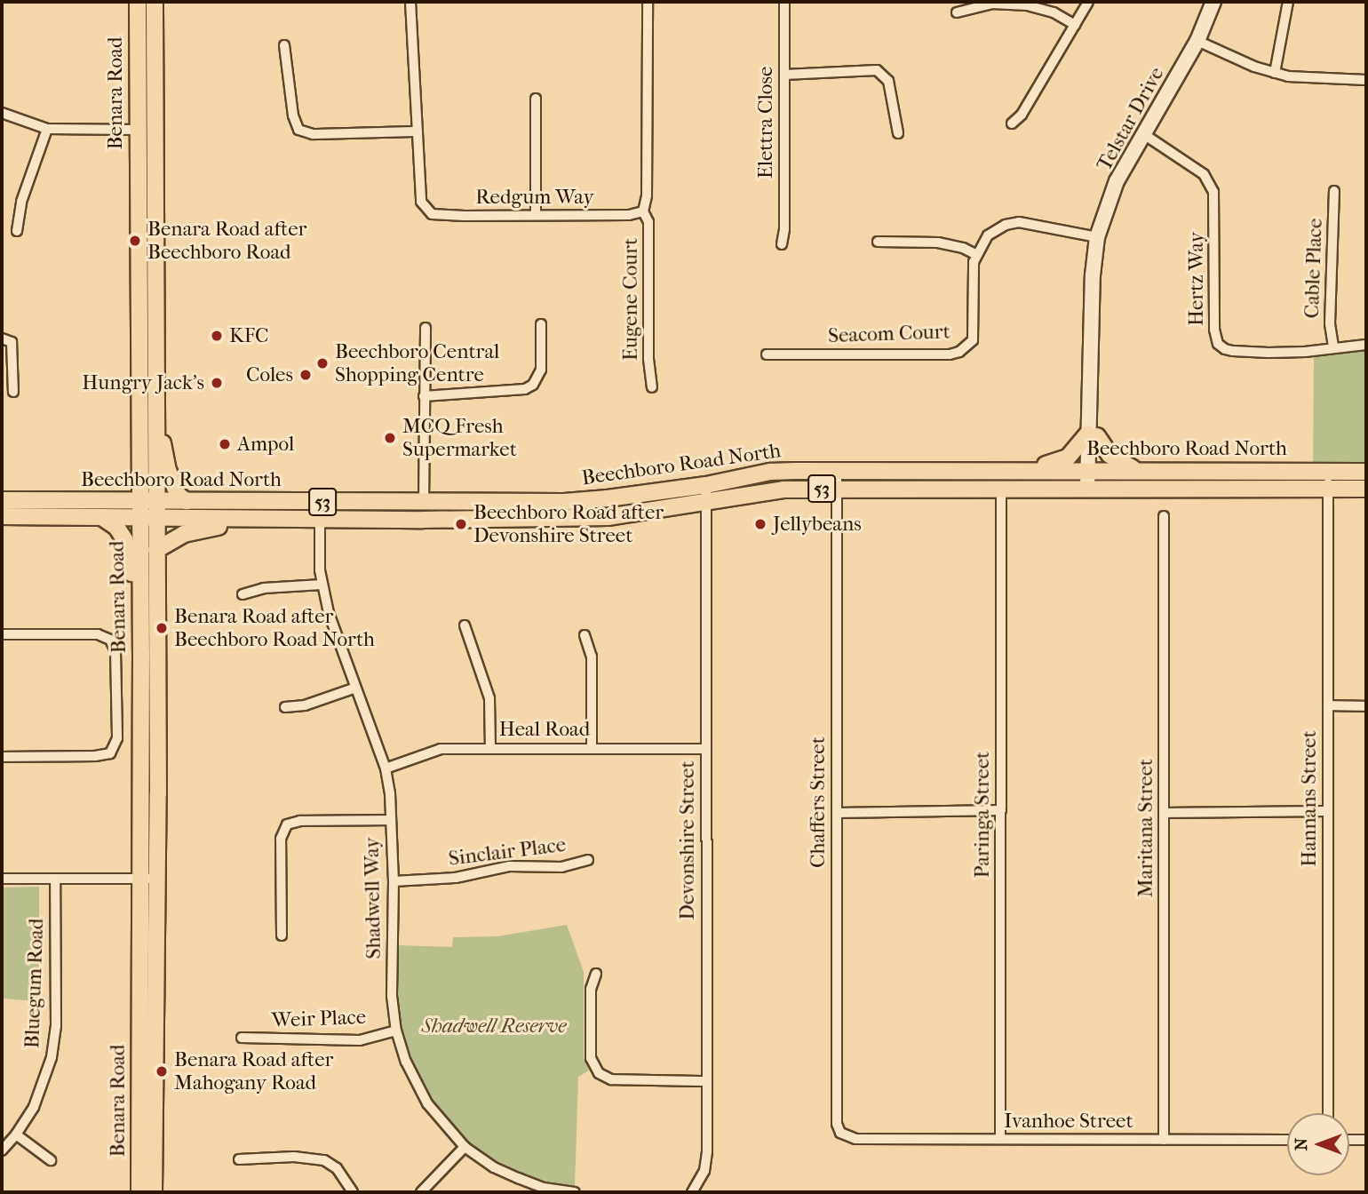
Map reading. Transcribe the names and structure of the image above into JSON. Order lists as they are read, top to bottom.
{
  "streets": {
    "main road": ["Benara Road", "Beechboro Road North", "53"],
    "street": [
      "Telstar Drive",
      "Elettra Close",
      "Redgum Way",
      "Cable Place",
      "Hertz Way",
      "Eugene Court",
      "Seacom Court",
      "Heal Road",
      "Hannans Street",
      "Chaffers Street",
      "Paringa Street",
      "Maritana Street",
      "Devonshire Street",
      "Sinclair Place",
      "Shadwell Way",
      "Bluegum Road",
      "Weir Place",
      "Ivanhoe Street"
    ]
  },
  "crossings": [
    ["Benara Road", "Beechboro Road North"],
    ["Telstar Drive", "Hertz Way"],
    ["Telstar Drive", "Beechboro Road North"],
    ["Redgum Way", "Eugene Court"],
    ["Cable Place", "Hertz Way"],
    ["Beechboro Road North", "Hannans Street"],
    ["Beechboro Road North", "Chaffers Street"],
    ["Beechboro Road North", "Paringa Street"],
    ["Beechboro Road North", "Devonshire Street"],
    ["Beechboro Road North", "Shadwell Way"],
    ["Heal Road", "Devonshire Street"],
    ["Heal Road", "Shadwell Way"],
    ["Chaffers Street", "Ivanhoe Street"],
    ["Paringa Street", "Ivanhoe Street"],
    ["Maritana Street", "Ivanhoe Street"],
    ["Sinclair Place", "Shadwell Way"],
    ["Shadwell Way", "Weir Place"]
  ],
  "parks": ["Shadwell Reserve"],
  "places": [
    "Benara Road after Beechboro Road",
    "KFC",
    "Beechboro Central Shopping Centre",
    "Coles",
    "Hungry Jack's",
    "MCQ Fresh Supermarket",
    "Ampol",
    "Beechboro Road after Devonshire Street",
    "Jellybeans",
    "Benara Road after Beechboro Road North",
    "Benara Road after Mahogany Road"
  ],
  "north": "left"
}
